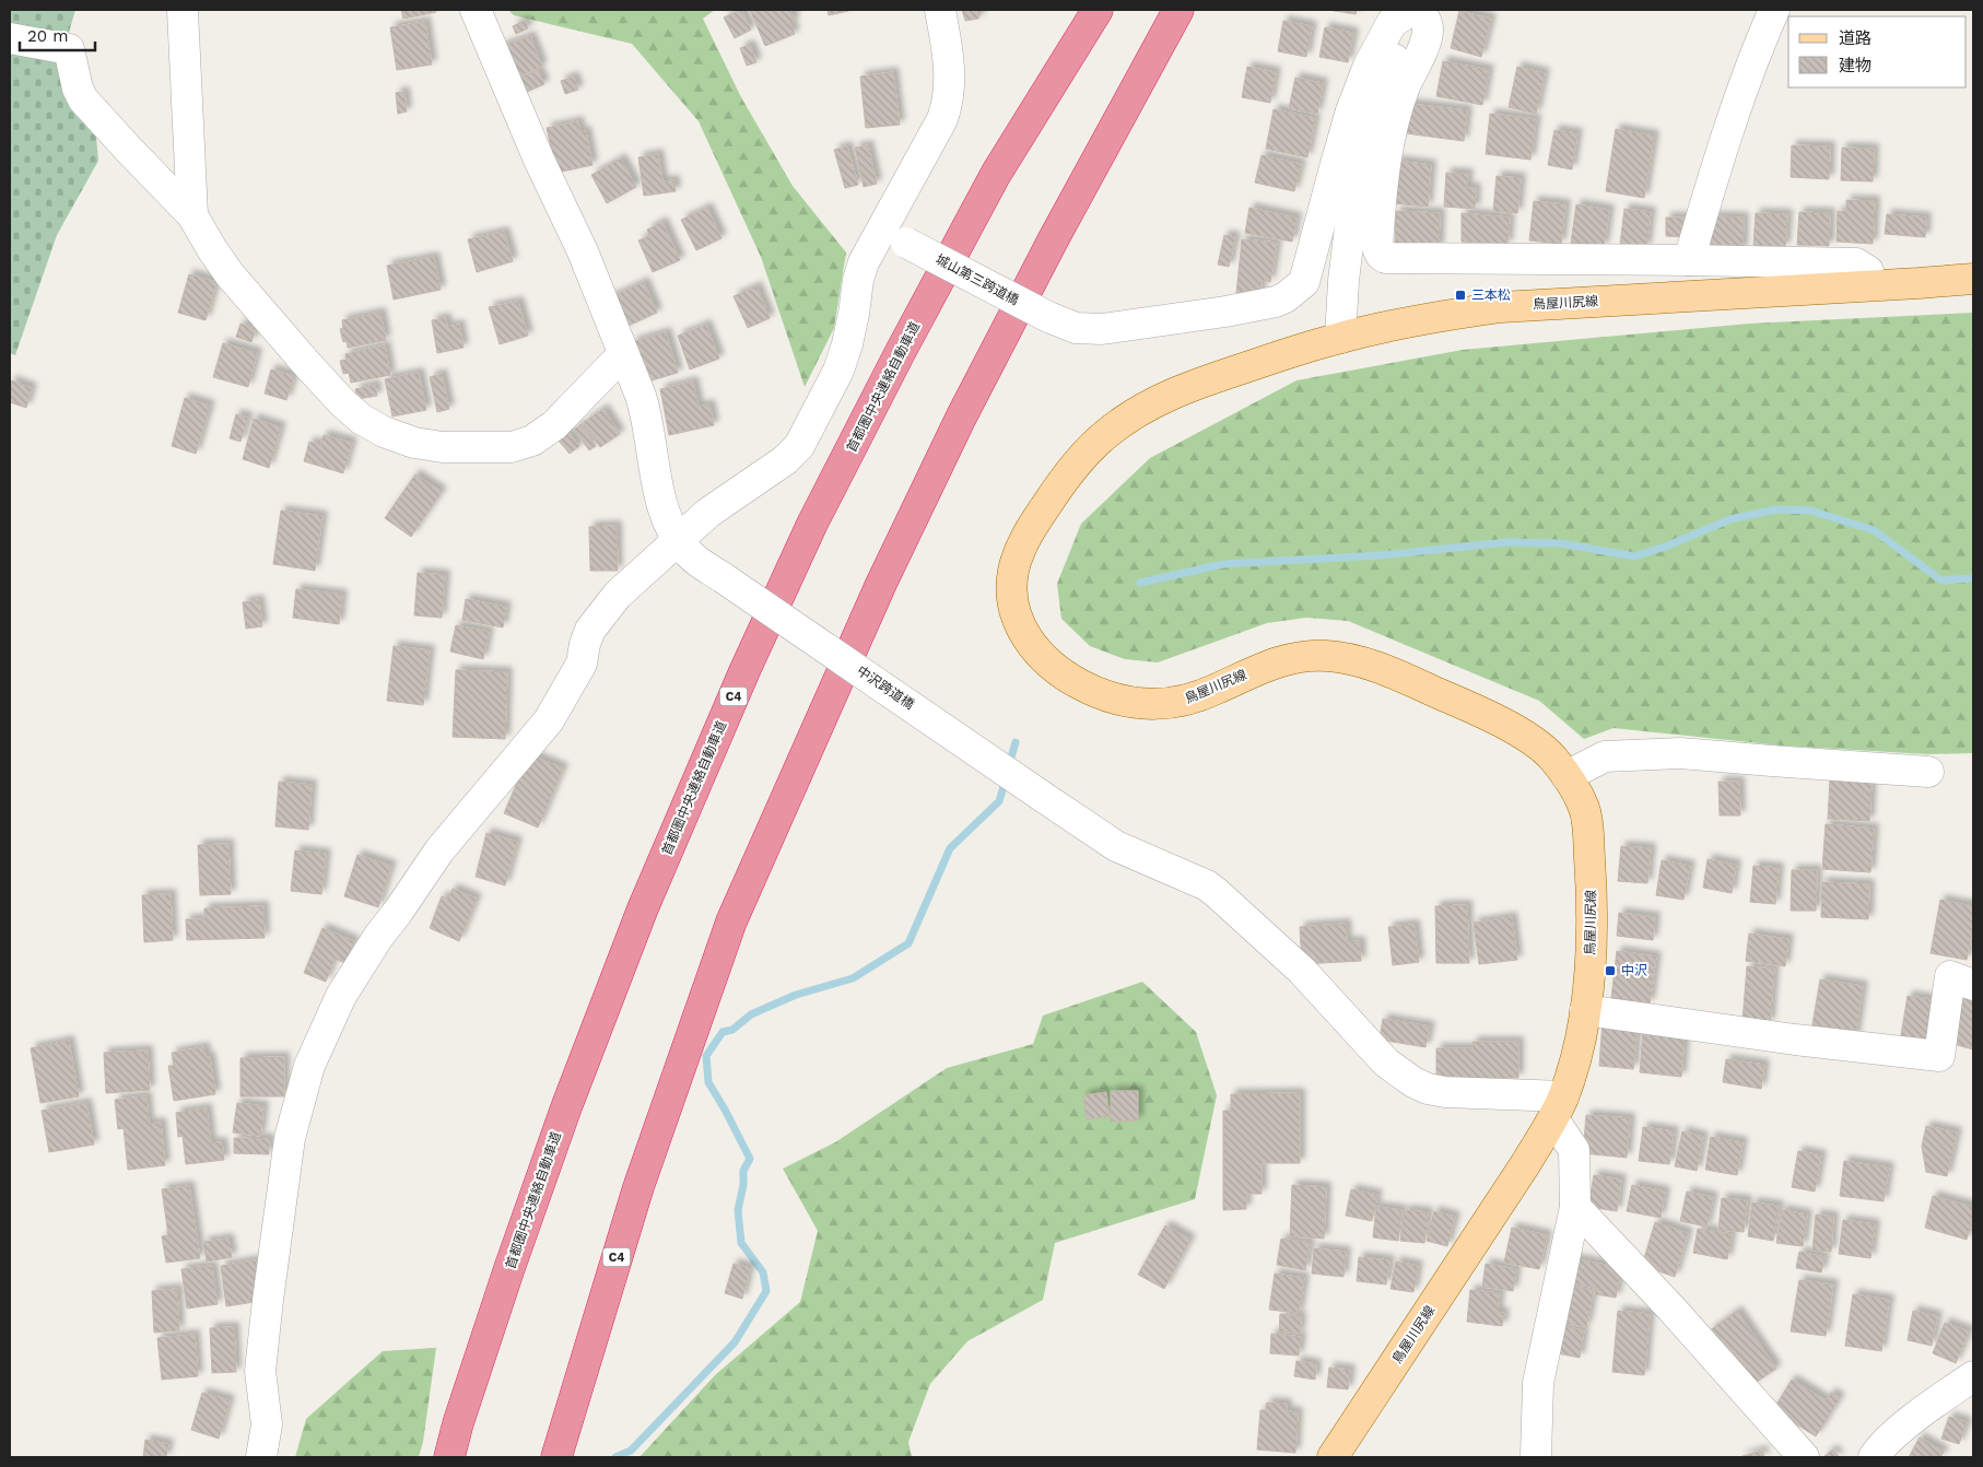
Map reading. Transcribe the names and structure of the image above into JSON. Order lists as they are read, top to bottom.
{
  "streets": {
    "highway": ["首都圏中央連絡自動車道", "C4"],
    "main road": ["鳥屋川尻線"],
    "street": ["城山第三跨道橋", "中沢跨道橋"]
  },
  "crossings": [
    ["鳥屋川尻線", "中沢跨道橋"]
  ],
  "places": {
    "transit": ["三本松", "中沢"]
  },
  "legend": ["道路", "建物"],
  "scale_bar": "20 m"
}
